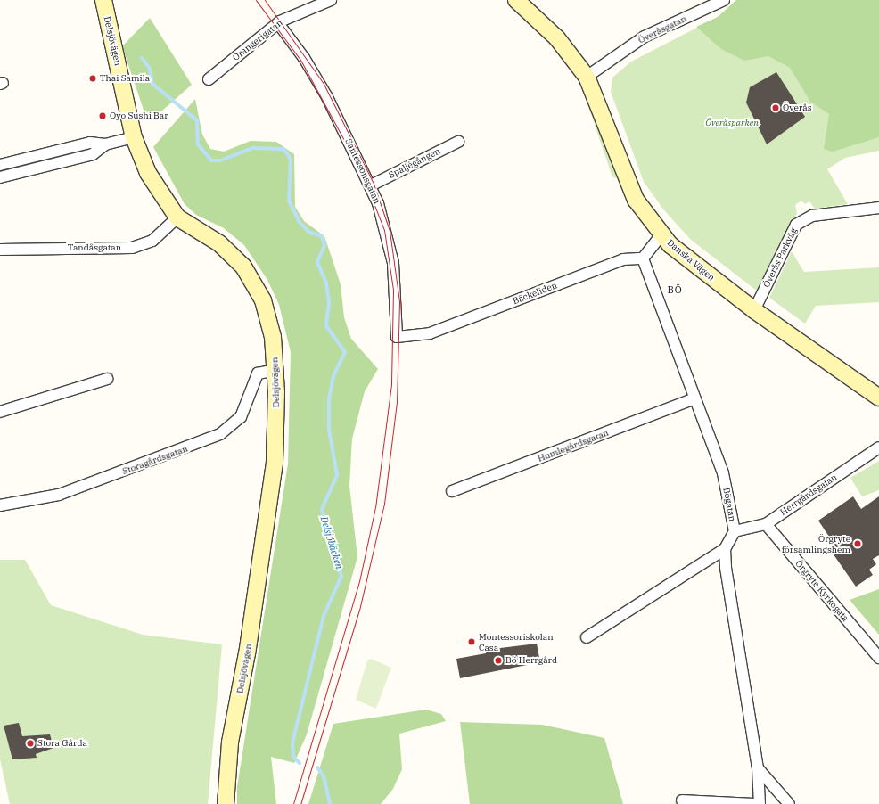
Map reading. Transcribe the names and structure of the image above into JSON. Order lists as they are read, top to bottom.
{
  "streets": {
    "street": [
      "Överåsgatan",
      "Orangerigatan",
      "Delsjövägen",
      "Spaljégången",
      "Santessonsgatan",
      "Tandåsgatan",
      "Överås Parkväg",
      "Danska Vägen",
      "Bäckeliden",
      "Humlegårdsgatan",
      "Storagårdsgatan",
      "Herrgårdsgatan",
      "Bögatan",
      "Örgryte Kyrkogata"
    ]
  },
  "crossings": [
    ["Överåsgatan", "Danska Vägen"],
    ["Orangerigatan", "Santessonsgatan"],
    ["Delsjövägen", "Tandåsgatan"],
    ["Delsjövägen", "Storagårdsgatan"],
    ["Spaljégången", "Santessonsgatan"],
    ["Santessonsgatan", "Bäckeliden"],
    ["Överås Parkväg", "Danska Vägen"],
    ["Bäckeliden", "Bögatan"],
    ["Humlegårdsgatan", "Bögatan"],
    ["Herrgårdsgatan", "Bögatan"],
    ["Herrgårdsgatan", "Örgryte Kyrkogata"]
  ],
  "districts": ["BÖ"],
  "water": ["Delsjöbäcken"],
  "parks": ["Överåsparken"],
  "places": [
    "Thai Samila",
    "Överås",
    "Oyo Sushi Bar",
    "Örgryte församlingshem",
    "Montessoriskolan Casa",
    "Bö Herrgård",
    "Stora Gårda"
  ]
}
